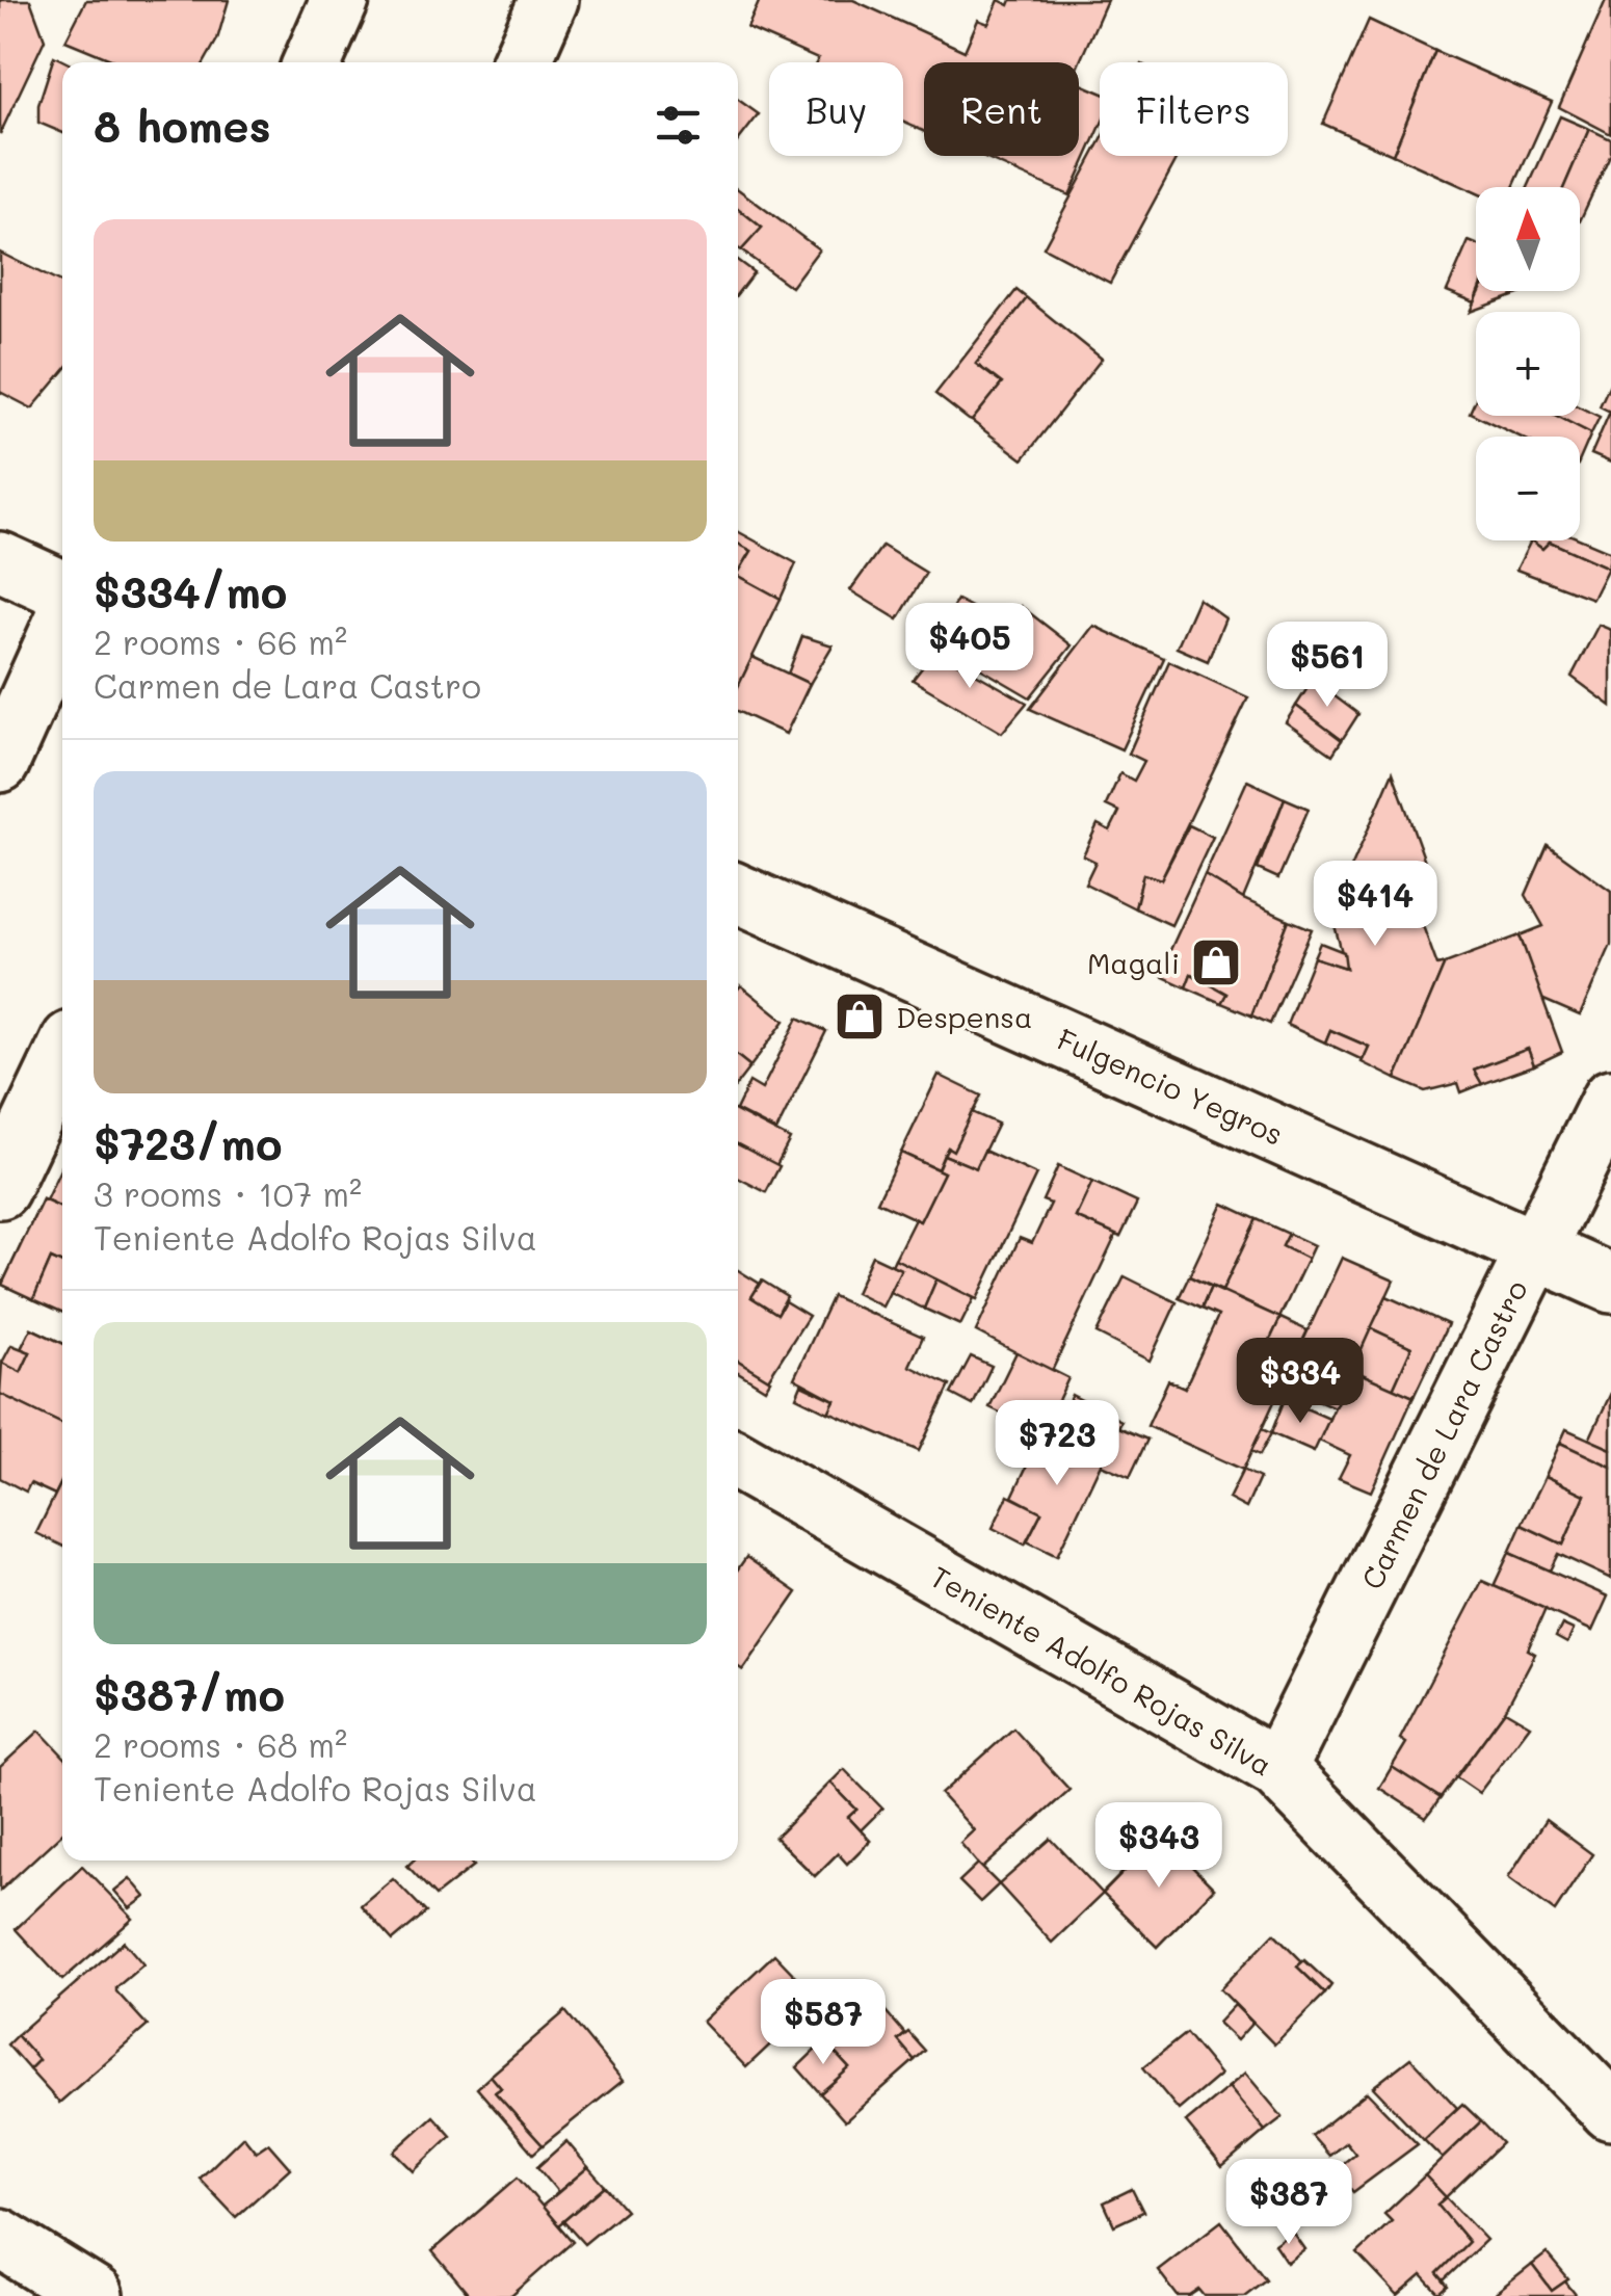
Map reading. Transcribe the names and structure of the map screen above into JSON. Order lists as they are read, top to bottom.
{
  "streets": {
    "street": ["Fulgencio Yegros", "Carmen de Lara Castro", "Teniente Adolfo Rojas Silva"]
  },
  "crossings": [
    ["Fulgencio Yegros", "Carmen de Lara Castro"],
    ["Carmen de Lara Castro", "Teniente Adolfo Rojas Silva"]
  ],
  "places": {
    "shop": ["Magali", "Despensa"]
  },
  "north": "top",
  "page": {
    "chip": ["Buy", "Rent", "Filters"],
    "heading": "8 homes",
    "map_buttons": ["+", "−"],
    "list": [
      {
        "name": "$334/mo",
        "note": "2 rooms · 66 m² · Carmen de Lara Castro"
      },
      {
        "name": "$723/mo",
        "note": "3 rooms · 107 m² · Teniente Adolfo Rojas Silva"
      },
      {
        "name": "$387/mo",
        "note": "2 rooms · 68 m² · Teniente Adolfo Rojas Silva"
      }
    ],
    "price": [
      "$405",
      "$561",
      "$414",
      "$334",
      "$723",
      "$343",
      "$587",
      "$387"
    ]
  }
}
